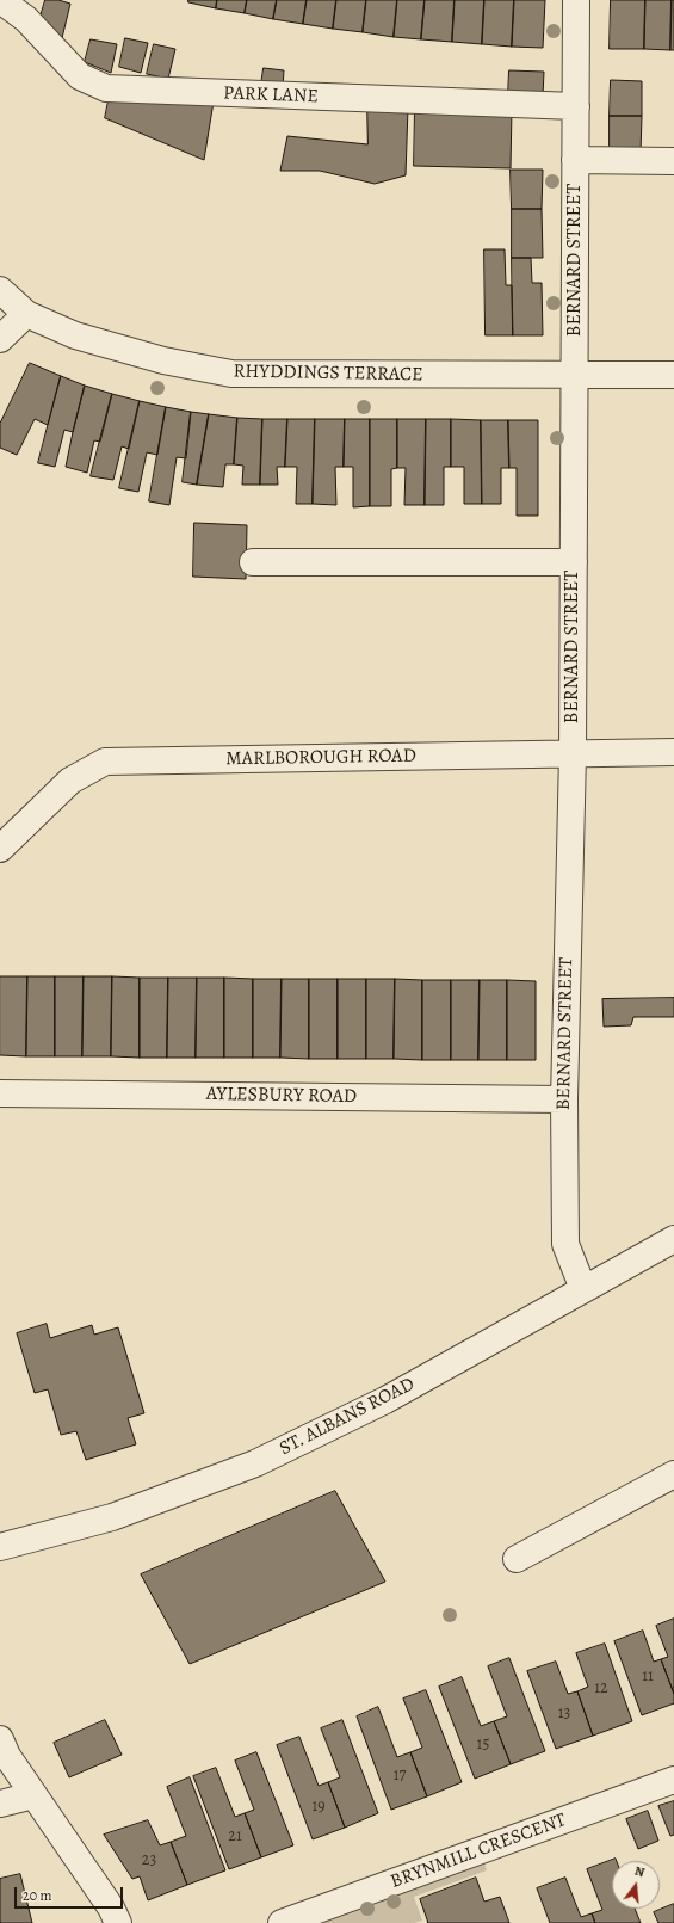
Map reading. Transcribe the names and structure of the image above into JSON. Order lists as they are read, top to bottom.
{
  "streets": {
    "street": [
      "PARK LANE",
      "BERNARD STREET",
      "RHYDDINGS TERRACE",
      "MARLBOROUGH ROAD",
      "AYLESBURY ROAD",
      "ST. ALBANS ROAD",
      "BRYNMILL CRESCENT"
    ]
  },
  "crossings": [
    ["PARK LANE", "BERNARD STREET"],
    ["BERNARD STREET", "RHYDDINGS TERRACE"],
    ["BERNARD STREET", "MARLBOROUGH ROAD"],
    ["BERNARD STREET", "AYLESBURY ROAD"],
    ["BERNARD STREET", "ST. ALBANS ROAD"]
  ],
  "house_numbers": [
    "11",
    "12",
    "13",
    "15",
    "17",
    "19",
    "21",
    "23"
  ],
  "scale_bar": "20 m",
  "north": "top"
}
